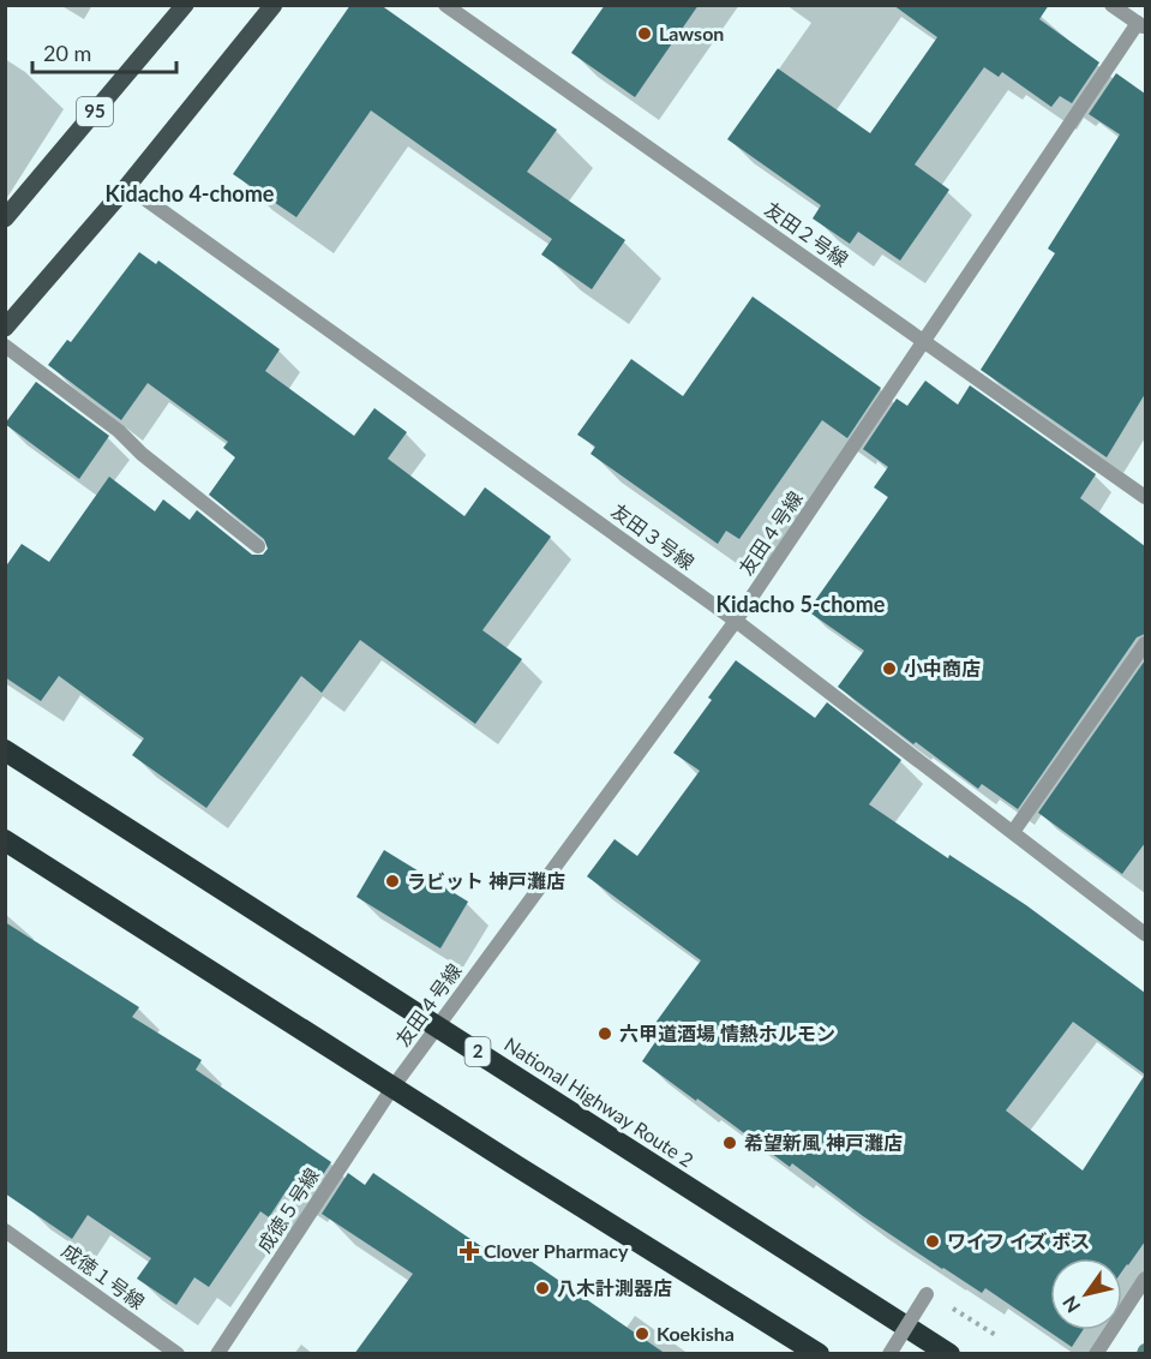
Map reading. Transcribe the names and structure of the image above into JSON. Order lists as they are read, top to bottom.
{
  "streets": {
    "highway": ["2", "National Highway Route 2"],
    "main road": ["95"],
    "street": [
      "友田２号線",
      "友田４号線",
      "友田３号線",
      "成徳５号線",
      "成徳１号線"
    ]
  },
  "crossings": [
    ["友田２号線", "友田４号線"],
    ["友田４号線", "友田３号線"],
    ["友田４号線", "National Highway Route 2"],
    ["友田４号線", "成徳５号線"]
  ],
  "districts": ["Kidacho 4-chome", "Kidacho 5-chome"],
  "places": {
    "other": [
      "Lawson",
      "小中商店",
      "ラビット 神戸灘店",
      "六甲道酒場 情熱ホルモン",
      "希望新風 神戸灘店",
      "ワイフ イズ ボス",
      "八木計測器店",
      "Koekisha"
    ],
    "health": ["Clover Pharmacy"]
  },
  "scale_bar": "20 m",
  "north": "bottom left"
}
